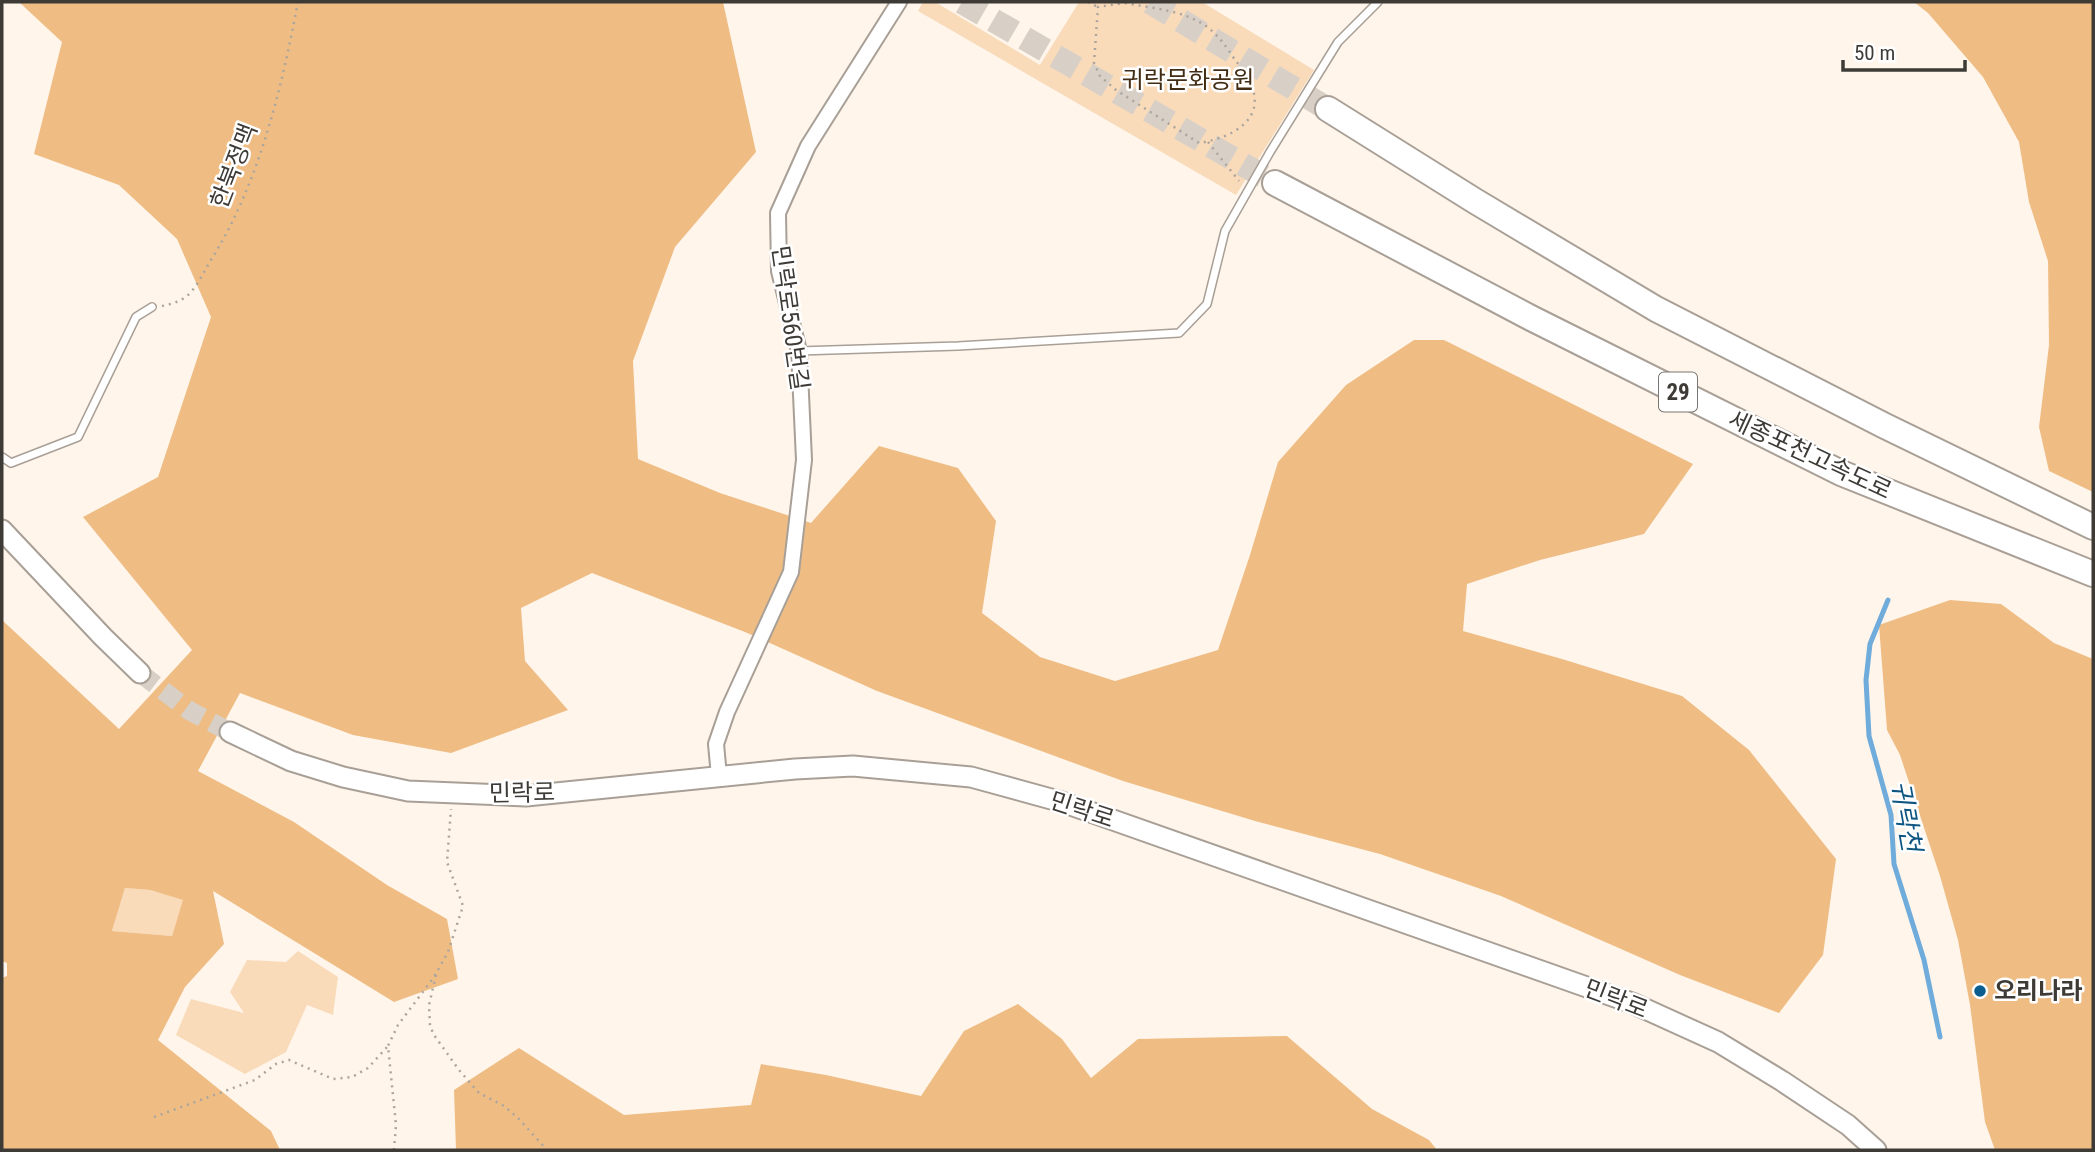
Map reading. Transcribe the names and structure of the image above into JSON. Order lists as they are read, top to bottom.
{
  "streets": {
    "highway": ["29", "세종포천고속도로"],
    "main road": ["민락로"],
    "street": ["민락로560번길"],
    "path": ["한북정맥"]
  },
  "crossings": [
    ["민락로560번길", "민락로"]
  ],
  "water": ["귀락천"],
  "parks": ["귀락문화공원"],
  "places": ["오리나라"],
  "scale_bar": "50 m"
}
